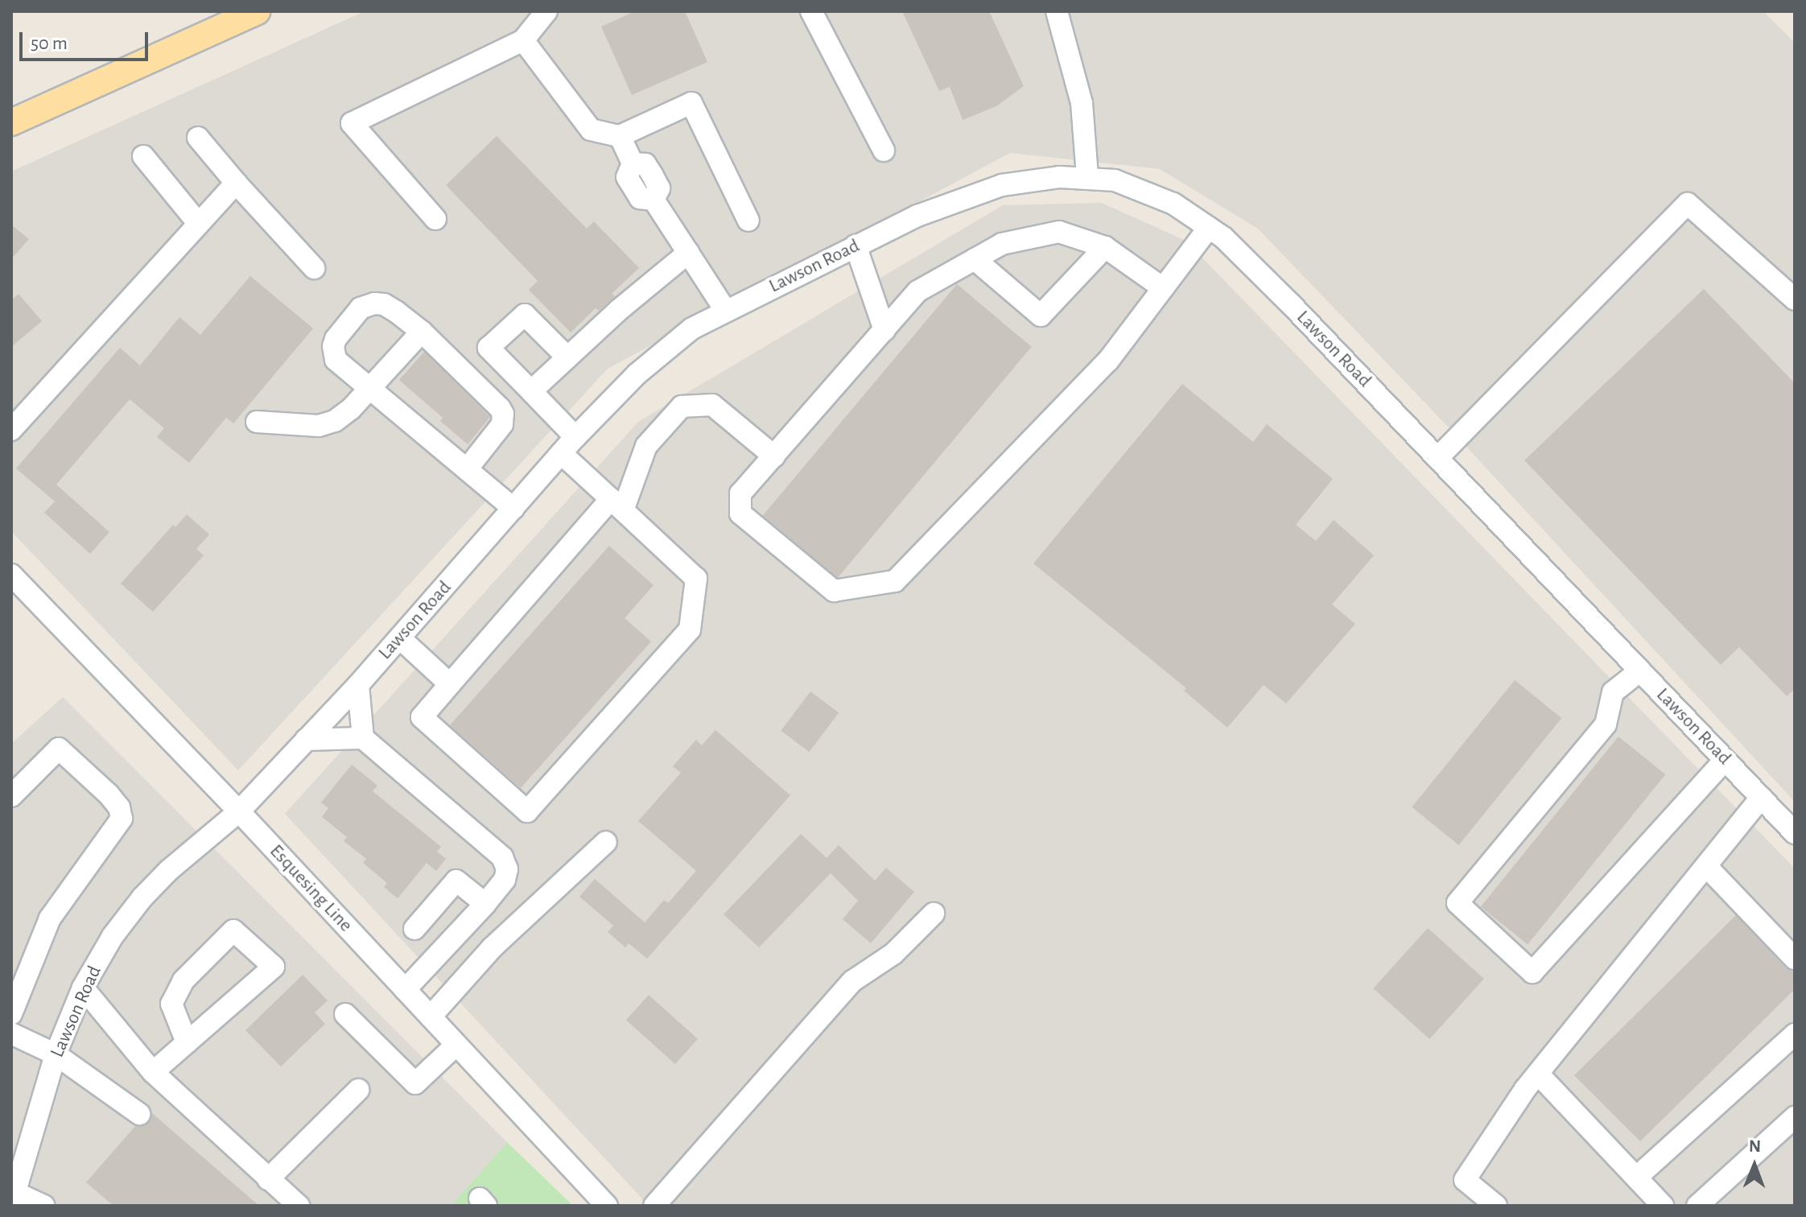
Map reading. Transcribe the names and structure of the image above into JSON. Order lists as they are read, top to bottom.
{
  "streets": {
    "street": ["Lawson Road", "Esquesing Line"]
  },
  "crossings": [
    ["Lawson Road", "Esquesing Line"]
  ],
  "scale_bar": "50 m",
  "north": "top"
}
